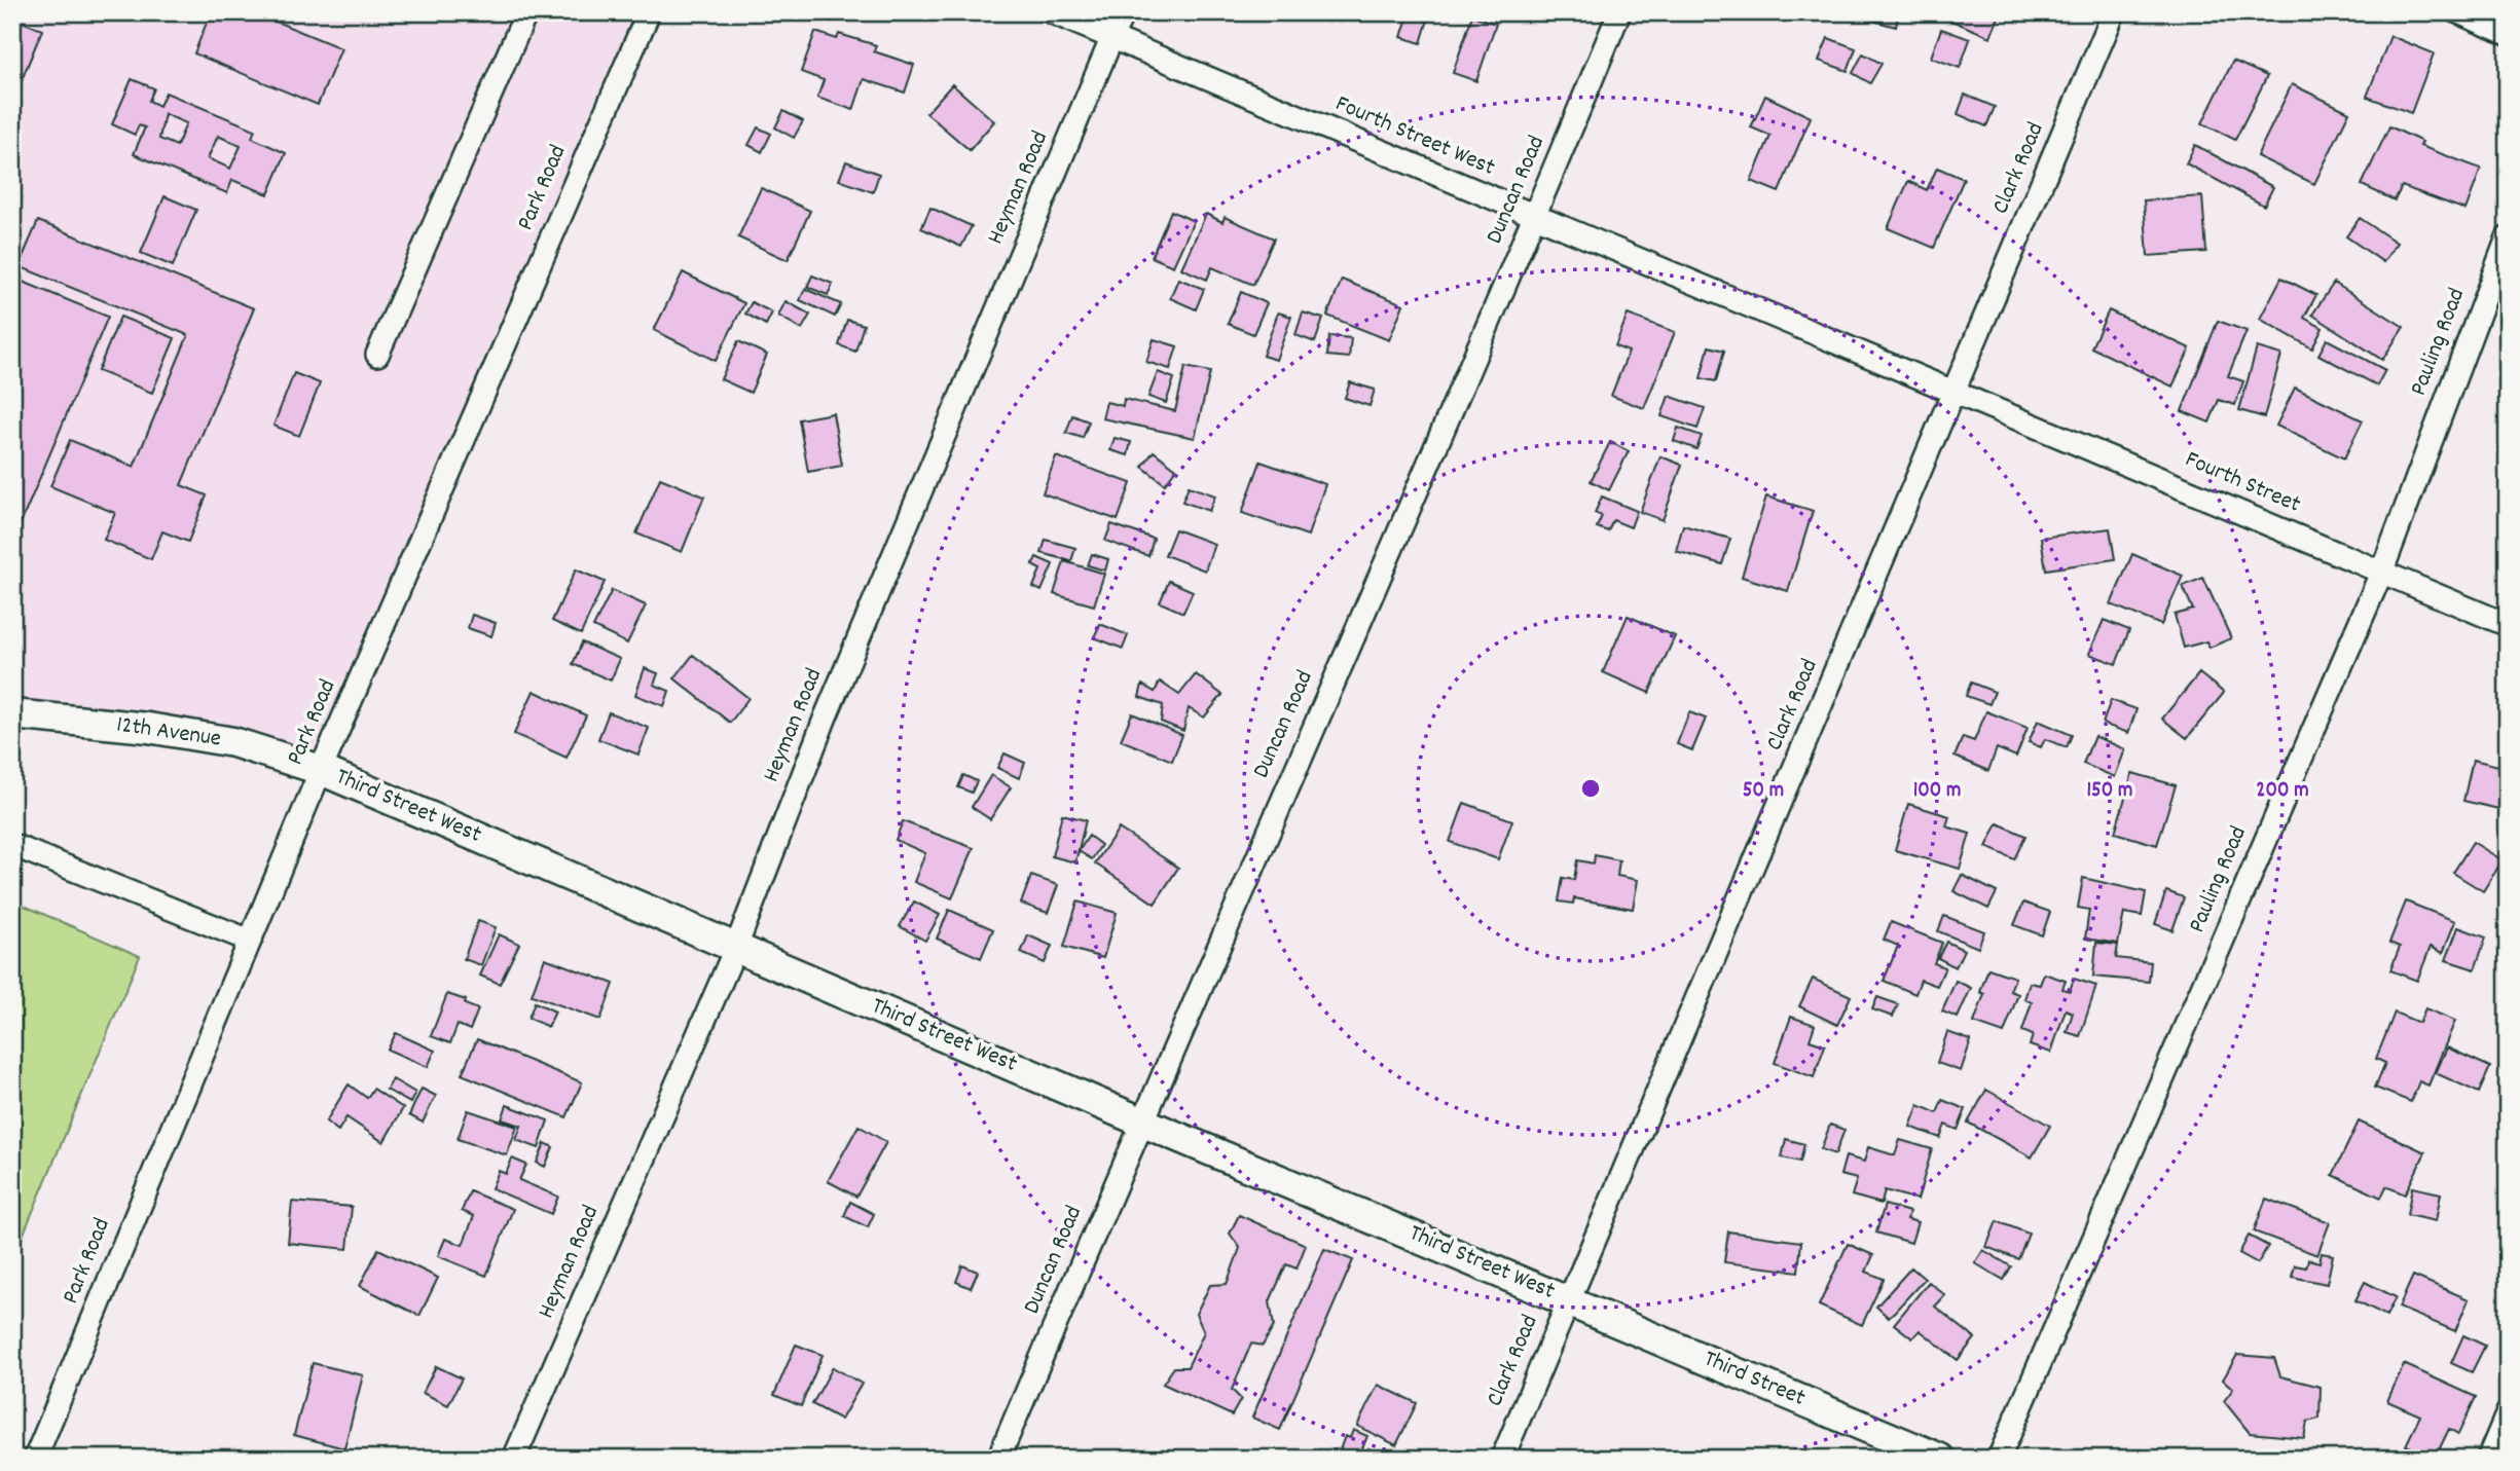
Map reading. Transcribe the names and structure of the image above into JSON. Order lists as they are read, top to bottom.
{
  "streets": {
    "main road": ["12th Avenue", "Third Street West", "Third Street"],
    "street": [
      "Fourth Street West",
      "Clark Road",
      "Park Road",
      "Heyman Road",
      "Duncan Road",
      "Pauling Road",
      "Fourth Street"
    ]
  },
  "crossings": [
    ["Fourth Street West", "Clark Road"],
    ["Fourth Street West", "Heyman Road"],
    ["Fourth Street West", "Duncan Road"],
    ["Fourth Street West", "Fourth Street"],
    ["Clark Road", "Fourth Street"],
    ["Clark Road", "Third Street West"],
    ["Clark Road", "Third Street"],
    ["Park Road", "12th Avenue"],
    ["Park Road", "Third Street West"],
    ["Heyman Road", "Third Street West"],
    ["Duncan Road", "Third Street West"],
    ["Pauling Road", "Fourth Street"],
    ["12th Avenue", "Third Street West"],
    ["Third Street West", "Third Street"]
  ],
  "rings": [
    "50 m",
    "100 m",
    "150 m",
    "200 m"
  ]
}
